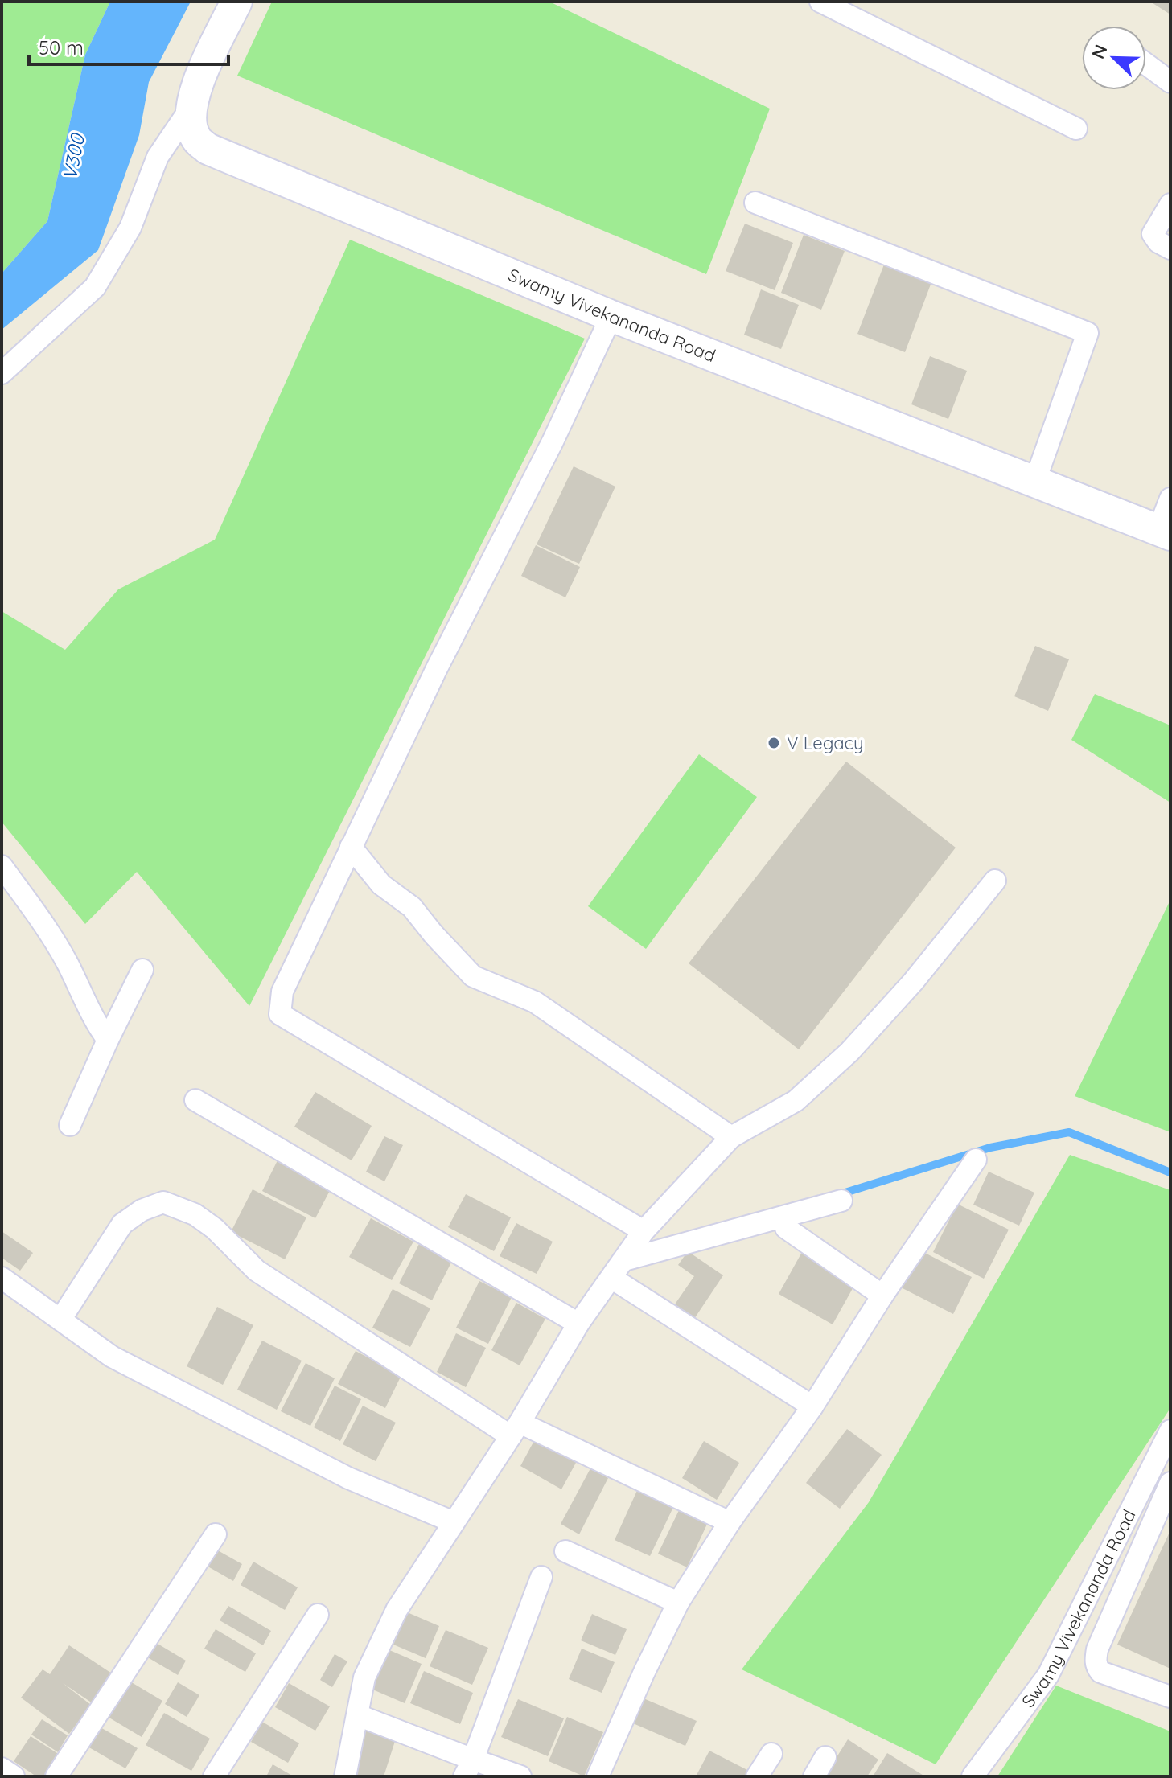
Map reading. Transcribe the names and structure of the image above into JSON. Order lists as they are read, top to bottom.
{
  "streets": {
    "street": ["Swamy Vivekananda Road"]
  },
  "water": ["V300"],
  "places": ["V Legacy"],
  "scale_bar": "50 m",
  "north": "top left"
}
